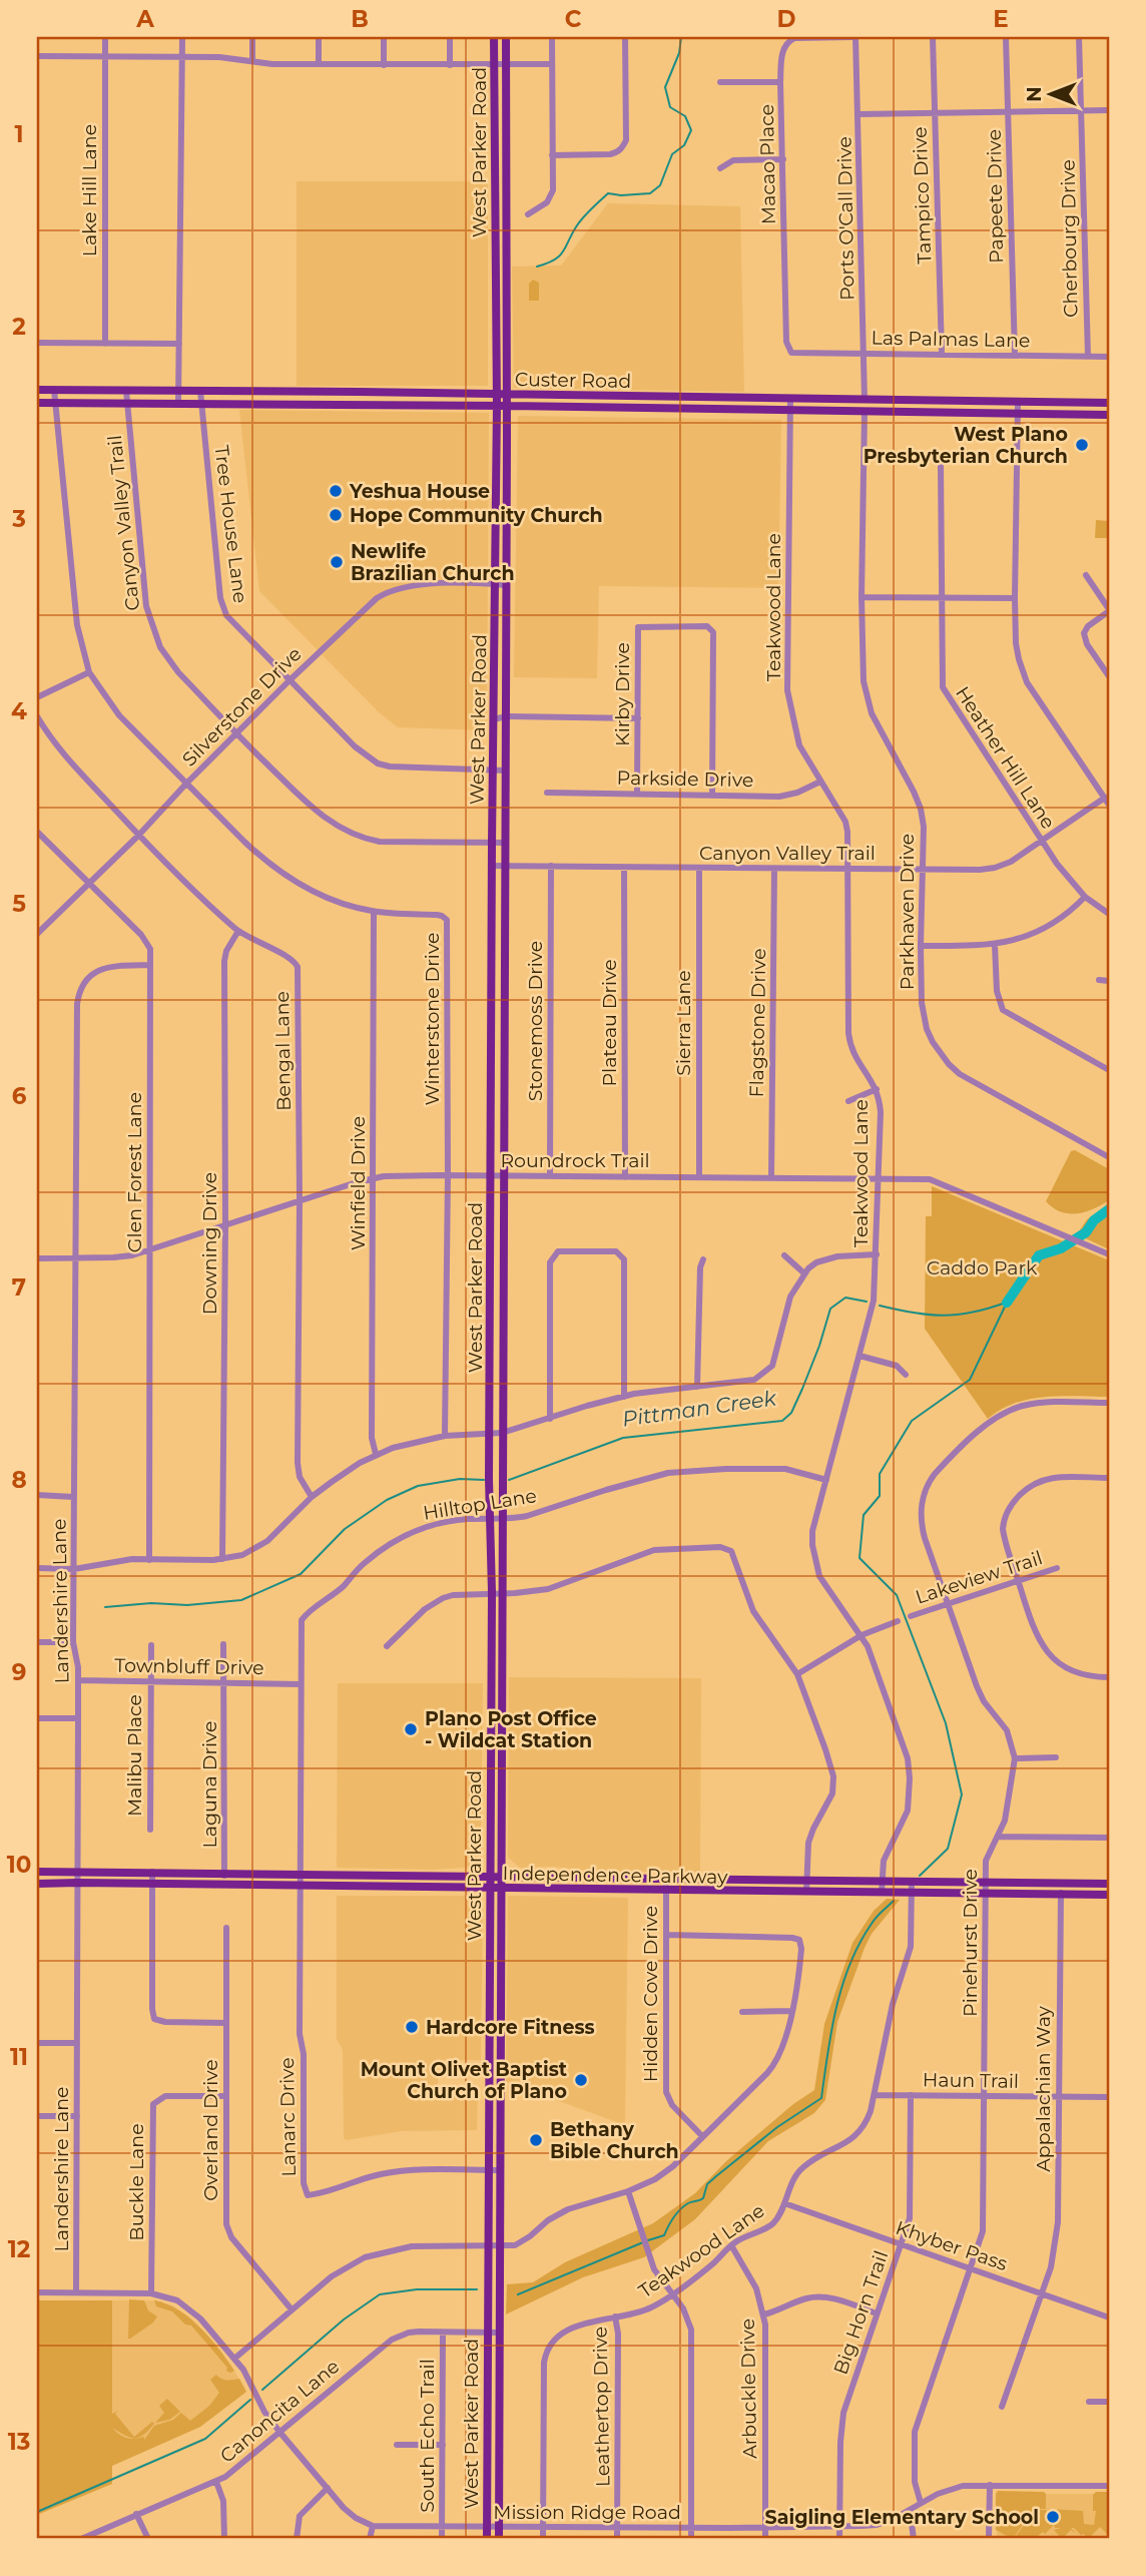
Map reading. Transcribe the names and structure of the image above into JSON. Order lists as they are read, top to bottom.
{
  "streets": {
    "main road": ["West Parker Road", "Custer Road", "Independence Parkway"],
    "street": [
      "Macao Place",
      "Lake Hill Lane",
      "Tampico Drive",
      "Papeete Drive",
      "Ports O'Call Drive",
      "Cherbourg Drive",
      "Las Palmas Lane",
      "Canyon Valley Trail",
      "Tree House Lane",
      "Teakwood Lane",
      "Kirby Drive",
      "Silverstone Drive",
      "Heather Hill Lane",
      "Parkside Drive",
      "Parkhaven Drive",
      "Winterstone Drive",
      "Stonemoss Drive",
      "Plateau Drive",
      "Sierra Lane",
      "Flagstone Drive",
      "Bengal Lane",
      "Roundrock Trail",
      "Glen Forest Lane",
      "Winfield Drive",
      "Downing Drive",
      "Hilltop Lane",
      "Lakeview Trail",
      "Landershire Lane",
      "Townbluff Drive",
      "Malibu Place",
      "Laguna Drive",
      "Pinehurst Drive",
      "Hidden Cove Drive",
      "Haun Trail",
      "Appalachian Way",
      "Lanarc Drive",
      "Overland Drive",
      "Buckle Lane",
      "Khyber Pass",
      "Big Horn Trail",
      "Arbuckle Drive",
      "Leathertop Drive",
      "Canoncita Lane",
      "South Echo Trail",
      "Mission Ridge Road"
    ]
  },
  "crossings": [
    ["West Parker Road", "Custer Road"],
    ["West Parker Road", "Canyon Valley Trail"],
    ["West Parker Road", "Tree House Lane"],
    ["West Parker Road", "Silverstone Drive"],
    ["West Parker Road", "Roundrock Trail"],
    ["West Parker Road", "Hilltop Lane"],
    ["West Parker Road", "Independence Parkway"],
    ["West Parker Road", "Lanarc Drive"],
    ["West Parker Road", "Canoncita Lane"],
    ["West Parker Road", "Mission Ridge Road"],
    ["Macao Place", "Ports O'Call Drive"],
    ["Macao Place", "Las Palmas Lane"],
    ["Tampico Drive", "Las Palmas Lane"],
    ["Papeete Drive", "Las Palmas Lane"],
    ["Ports O'Call Drive", "Las Palmas Lane"],
    ["Ports O'Call Drive", "Custer Road"],
    ["Cherbourg Drive", "Las Palmas Lane"],
    ["Custer Road", "Canyon Valley Trail"],
    ["Custer Road", "Tree House Lane"],
    ["Custer Road", "Teakwood Lane"],
    ["Custer Road", "Parkhaven Drive"],
    ["Custer Road", "Winterstone Drive"],
    ["Canyon Valley Trail", "Teakwood Lane"],
    ["Canyon Valley Trail", "Silverstone Drive"],
    ["Canyon Valley Trail", "Heather Hill Lane"],
    ["Canyon Valley Trail", "Parkhaven Drive"],
    ["Canyon Valley Trail", "Stonemoss Drive"],
    ["Canyon Valley Trail", "Plateau Drive"],
    ["Canyon Valley Trail", "Sierra Lane"],
    ["Canyon Valley Trail", "Flagstone Drive"],
    ["Tree House Lane", "Silverstone Drive"],
    ["Teakwood Lane", "Parkside Drive"],
    ["Teakwood Lane", "Roundrock Trail"],
    ["Teakwood Lane", "Hilltop Lane"],
    ["Teakwood Lane", "Lakeview Trail"],
    ["Teakwood Lane", "Independence Parkway"],
    ["Teakwood Lane", "Haun Trail"],
    ["Teakwood Lane", "Khyber Pass"],
    ["Teakwood Lane", "Arbuckle Drive"],
    ["Teakwood Lane", "Leathertop Drive"],
    ["Teakwood Lane", "Mission Ridge Road"],
    ["Kirby Drive", "Parkside Drive"],
    ["Silverstone Drive", "Winterstone Drive"],
    ["Silverstone Drive", "Bengal Lane"],
    ["Silverstone Drive", "Glen Forest Lane"],
    ["Winterstone Drive", "Roundrock Trail"],
    ["Winterstone Drive", "Winfield Drive"],
    ["Stonemoss Drive", "Roundrock Trail"],
    ["Plateau Drive", "Roundrock Trail"],
    ["Sierra Lane", "Roundrock Trail"],
    ["Flagstone Drive", "Roundrock Trail"],
    ["Bengal Lane", "Roundrock Trail"],
    ["Bengal Lane", "Downing Drive"],
    ["Roundrock Trail", "Glen Forest Lane"],
    ["Roundrock Trail", "Winfield Drive"],
    ["Roundrock Trail", "Downing Drive"],
    ["Roundrock Trail", "Landershire Lane"],
    ["Glen Forest Lane", "Landershire Lane"],
    ["Hilltop Lane", "Townbluff Drive"],
    ["Hilltop Lane", "Independence Parkway"],
    ["Hilltop Lane", "Lanarc Drive"],
    ["Lakeview Trail", "Pinehurst Drive"],
    ["Landershire Lane", "Townbluff Drive"],
    ["Landershire Lane", "Independence Parkway"],
    ["Townbluff Drive", "Malibu Place"],
    ["Townbluff Drive", "Laguna Drive"],
    ["Laguna Drive", "Independence Parkway"],
    ["Independence Parkway", "Pinehurst Drive"],
    ["Independence Parkway", "Hidden Cove Drive"],
    ["Independence Parkway", "Appalachian Way"],
    ["Independence Parkway", "Lanarc Drive"],
    ["Pinehurst Drive", "Haun Trail"],
    ["Pinehurst Drive", "Khyber Pass"],
    ["Pinehurst Drive", "Mission Ridge Road"],
    ["Haun Trail", "Appalachian Way"],
    ["Haun Trail", "Big Horn Trail"],
    ["Appalachian Way", "Khyber Pass"],
    ["Overland Drive", "Buckle Lane"],
    ["Khyber Pass", "Big Horn Trail"],
    ["Big Horn Trail", "Mission Ridge Road"],
    ["Arbuckle Drive", "Mission Ridge Road"],
    ["Leathertop Drive", "Mission Ridge Road"],
    ["Canoncita Lane", "South Echo Trail"],
    ["South Echo Trail", "Mission Ridge Road"]
  ],
  "water": ["Pittman Creek"],
  "parks": ["Caddo Park"],
  "places": [
    "West Plano Presbyterian Church",
    "Yeshua House",
    "Hope Community Church",
    "Newlife Brazilian Church",
    "Plano Post Office - Wildcat Station",
    "Hardcore Fitness",
    "Mount Olivet Baptist Church of Plano",
    "Bethany Bible Church",
    "Saigling Elementary School"
  ],
  "north": "left",
  "grid": {
    "columns": [
      "A",
      "B",
      "C",
      "D",
      "E"
    ],
    "rows": [
      "1",
      "2",
      "3",
      "4",
      "5",
      "6",
      "7",
      "8",
      "9",
      "10",
      "11",
      "12",
      "13"
    ]
  }
}
